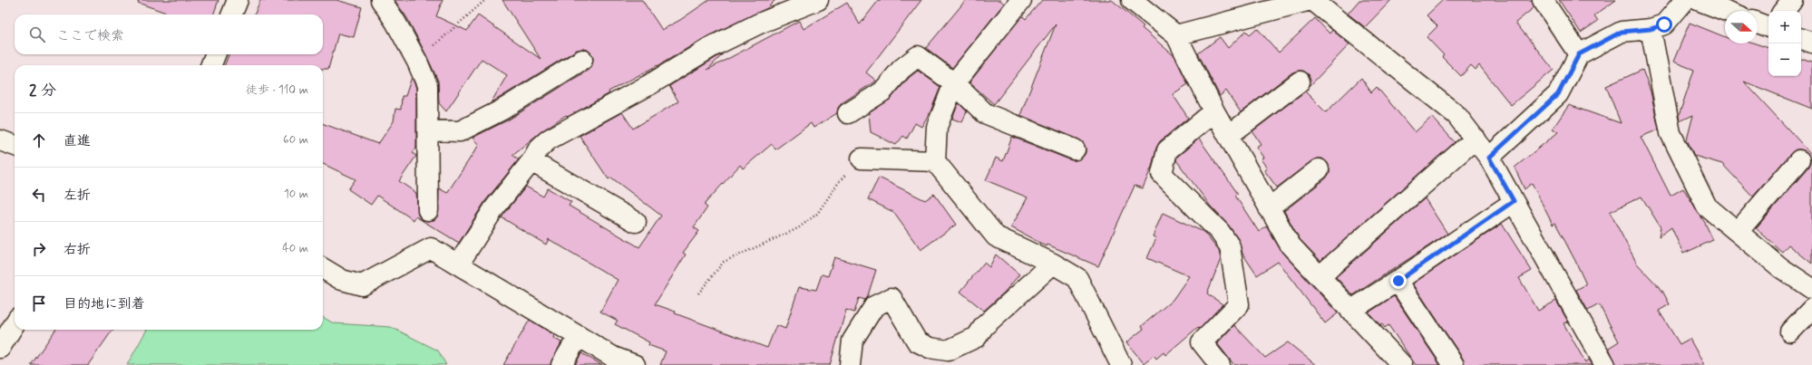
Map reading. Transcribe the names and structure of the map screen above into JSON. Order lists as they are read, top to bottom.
{
  "north": "right",
  "page": {
    "map_buttons": ["+", "−"],
    "search": "ここで検索",
    "heading": ["2 分", "徒歩 · 110 m"],
    "list": [
      ["直進", "60 m"],
      ["左折", "10 m"],
      ["右折", "40 m"],
      "目的地に到着"
    ]
  }
}
